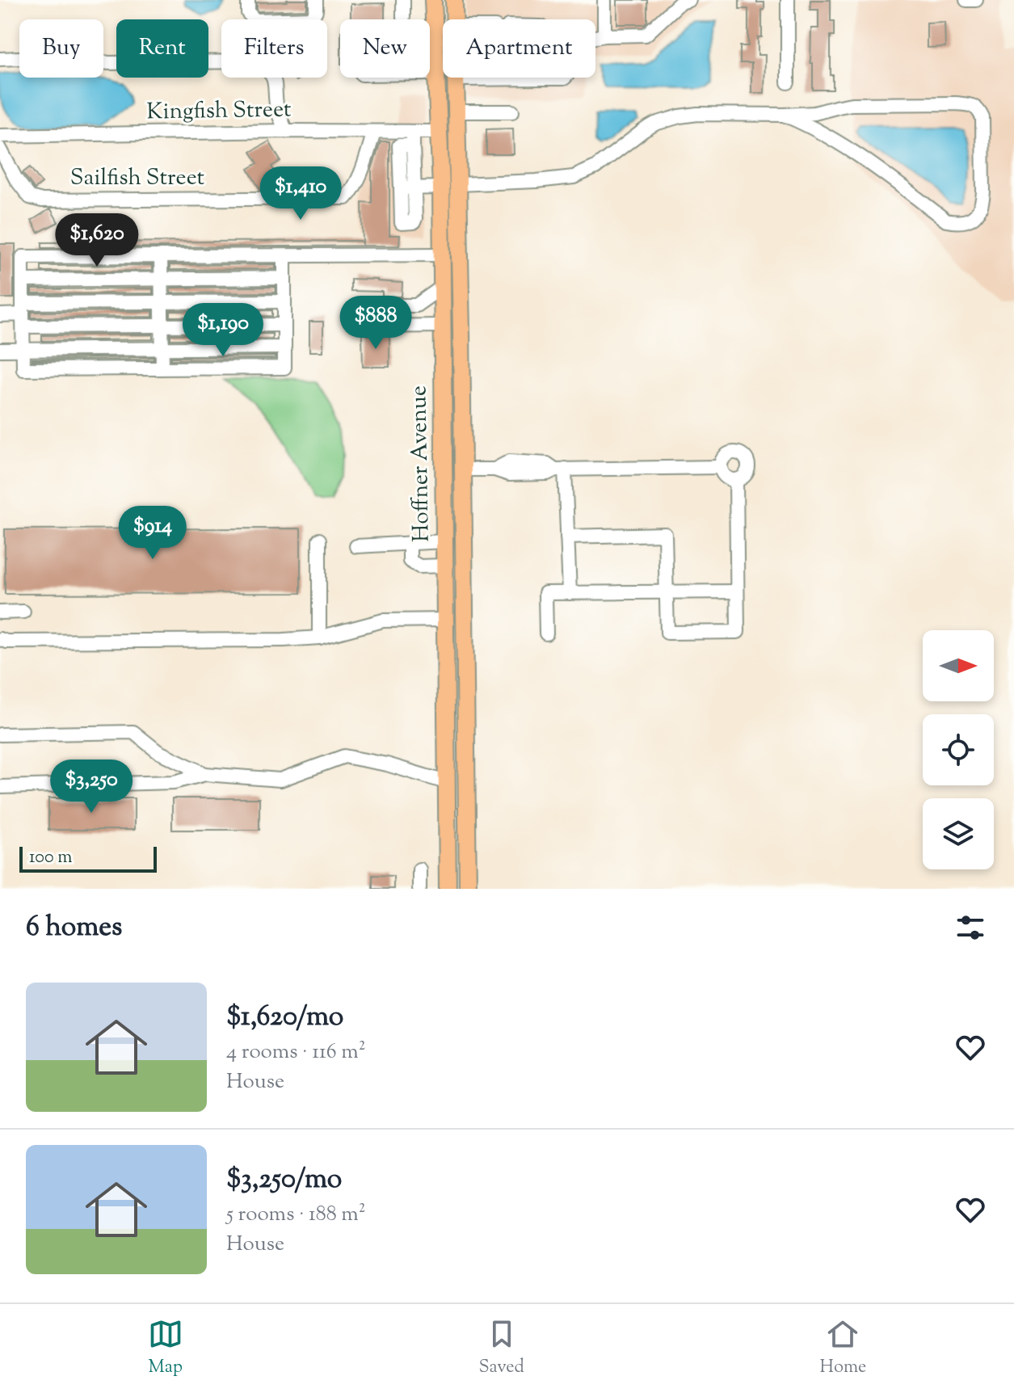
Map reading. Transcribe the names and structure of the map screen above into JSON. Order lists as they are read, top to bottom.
{
  "streets": {
    "main road": ["Hoffner Avenue"],
    "street": ["Kingfish Street", "Sailfish Street"]
  },
  "crossings": [
    ["Kingfish Street", "Sailfish Street"],
    ["Kingfish Street", "Hoffner Avenue"]
  ],
  "scale_bar": "100 m",
  "north": "right",
  "page": {
    "chip": [
      "Buy",
      "Rent",
      "Filters",
      "New",
      "Apartment"
    ],
    "price": [
      "$1,410",
      "$1,620",
      "$888",
      "$1,190",
      "$914",
      "$3,250"
    ],
    "scale": "100 m",
    "heading": "6 homes",
    "list": [
      {
        "name": "$1,620/mo",
        "note": "4 rooms · 116 m² · House"
      },
      {
        "name": "$3,250/mo",
        "note": "5 rooms · 188 m² · House"
      }
    ],
    "tabs": ["Map", "Saved", "Home"]
  }
}
